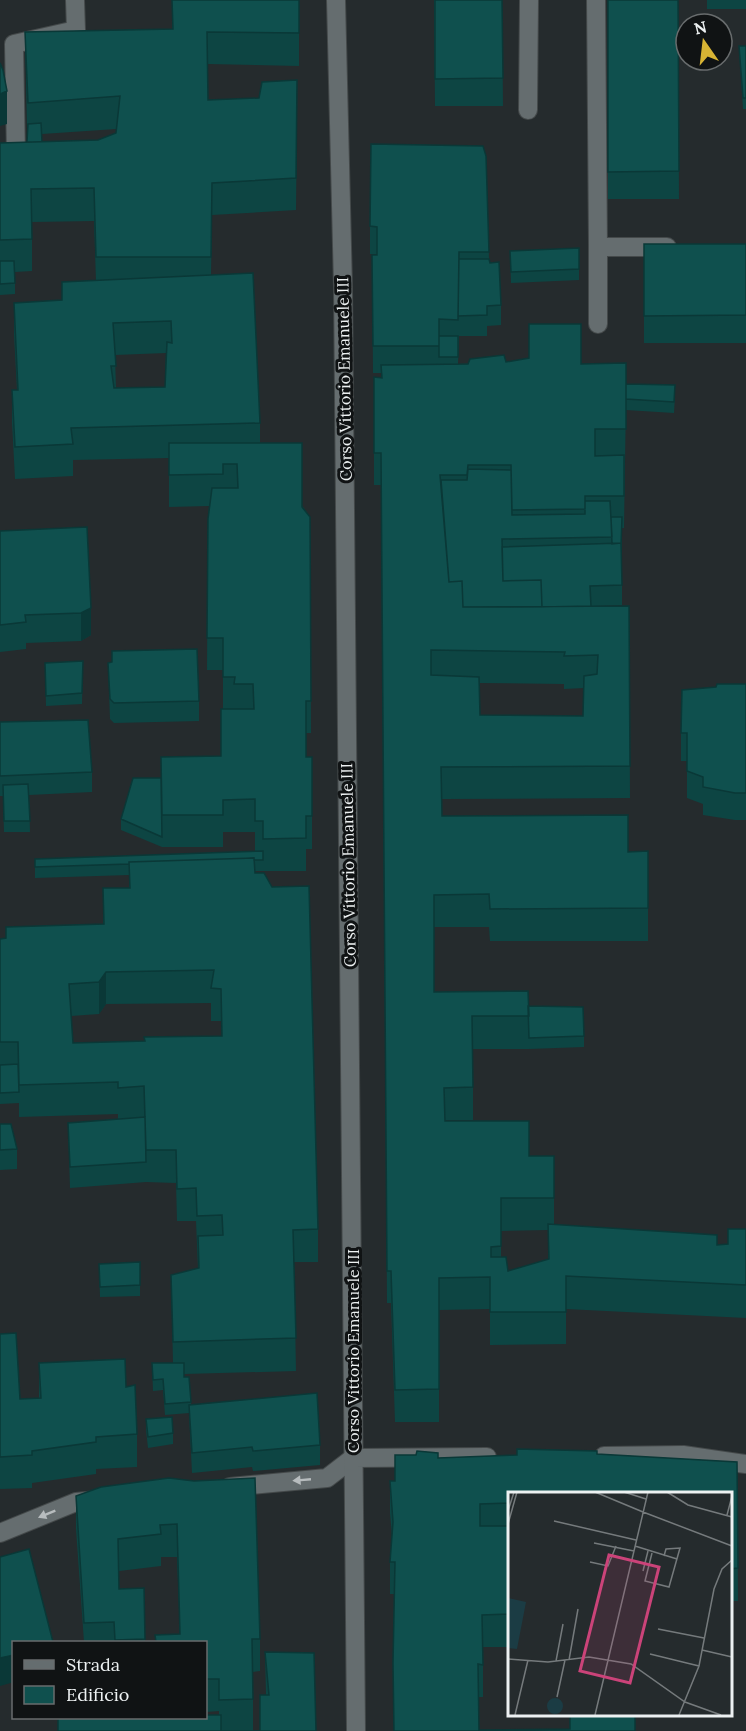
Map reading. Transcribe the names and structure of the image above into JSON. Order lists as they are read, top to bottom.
{
  "streets": {
    "street": ["Corso Vittorio Emanuele III"]
  },
  "legend": ["Strada", "Edificio"],
  "north": "top"
}
